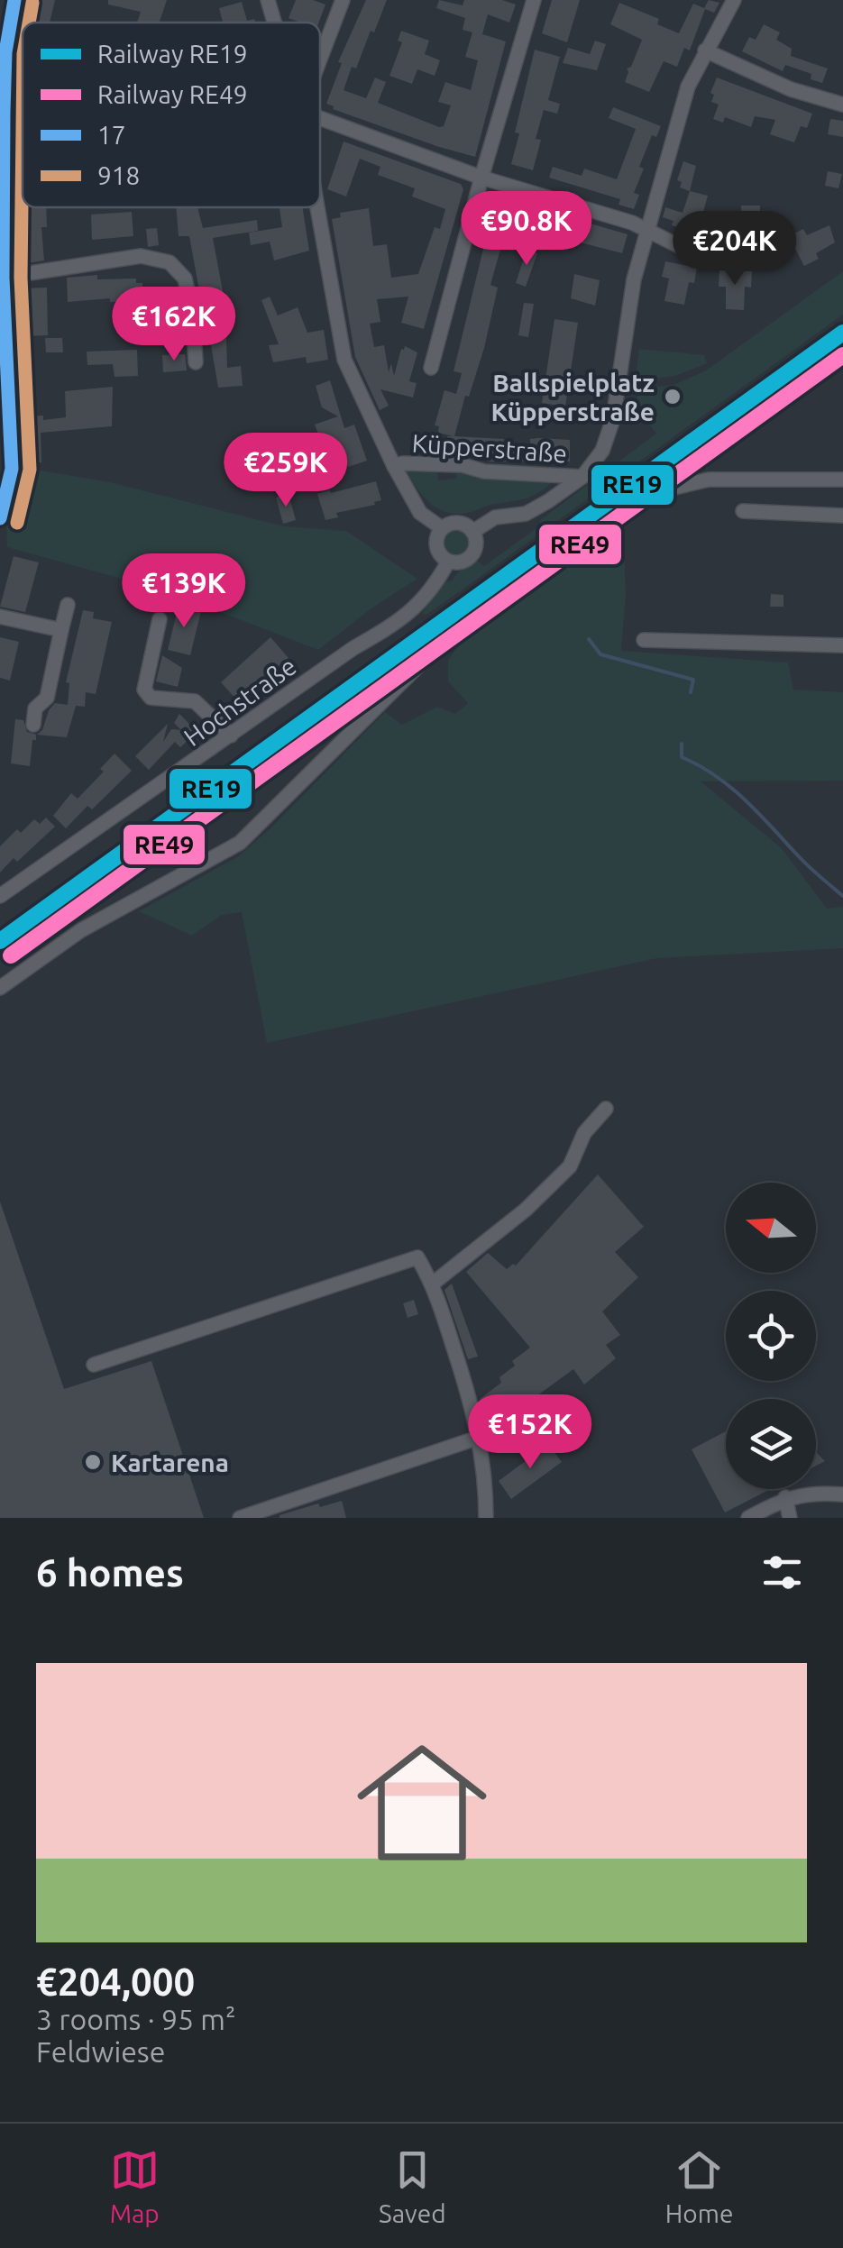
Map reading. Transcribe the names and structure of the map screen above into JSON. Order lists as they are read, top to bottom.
{
  "streets": {
    "street": ["Küpperstraße", "Hochstraße"]
  },
  "crossings": [
    ["Küpperstraße", "Hochstraße"]
  ],
  "places": ["Ballspielplatz Küpperstraße", "Kartarena"],
  "lines": [
    "transit line 17",
    "transit line 918",
    "rail line RE19",
    "rail line RE49"
  ],
  "legend": [
    "Railway RE19",
    "Railway RE49",
    "17",
    "918"
  ],
  "north": "left",
  "page": {
    "price": [
      "€90.8K",
      "€204K",
      "€162K",
      "€259K",
      "€139K",
      "€152K"
    ],
    "heading": "6 homes",
    "list": [
      {
        "name": "€204,000",
        "note": "3 rooms · 95 m² · Feldwiese"
      }
    ],
    "tabs": ["Map", "Saved", "Home"]
  }
}
